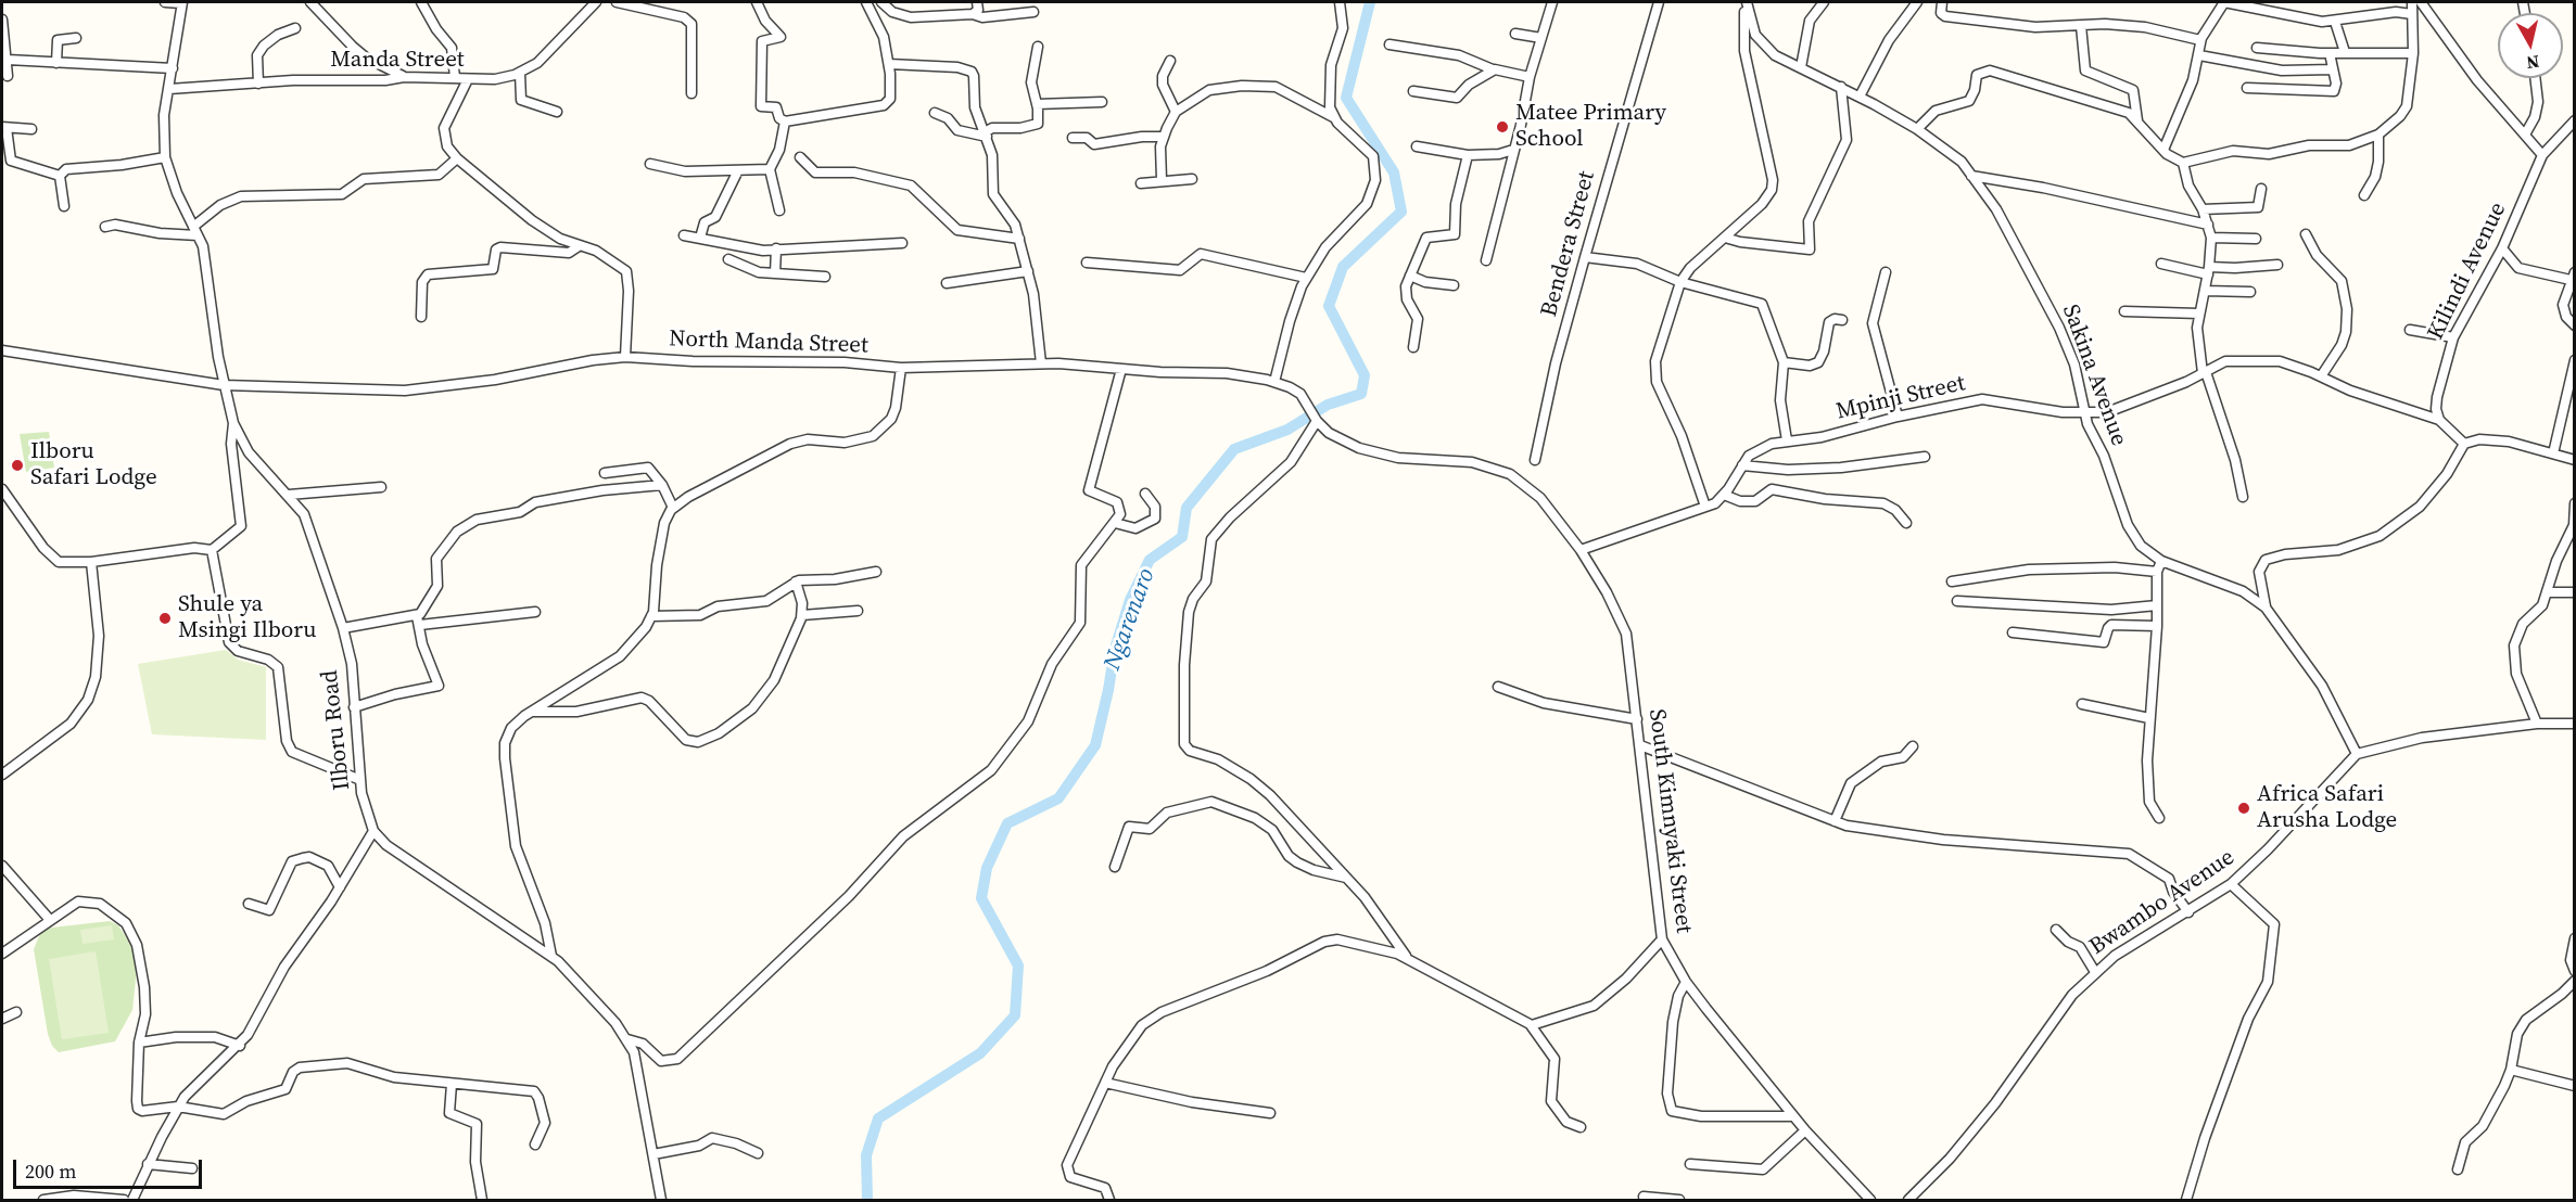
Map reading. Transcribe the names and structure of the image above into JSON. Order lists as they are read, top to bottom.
{
  "streets": {
    "street": [
      "Manda Street",
      "Bendera Street",
      "Kilindi Avenue",
      "North Manda Street",
      "Sakina Avenue",
      "Mpinji Street",
      "Ilboru Road",
      "South Kimnyaki Street",
      "Bwambo Avenue"
    ]
  },
  "crossings": [
    ["Kilindi Avenue", "Mpinji Street"],
    ["North Manda Street", "Ilboru Road"],
    ["Sakina Avenue", "Mpinji Street"],
    ["Sakina Avenue", "Bwambo Avenue"],
    ["Mpinji Street", "South Kimnyaki Street"]
  ],
  "water": ["Ngarenaro"],
  "places": [
    "Matee Primary School",
    "Ilboru Safari Lodge",
    "Shule ya Msingi Ilboru",
    "Africa Safari Arusha Lodge"
  ],
  "scale_bar": "200 m",
  "north": "bottom"
}
